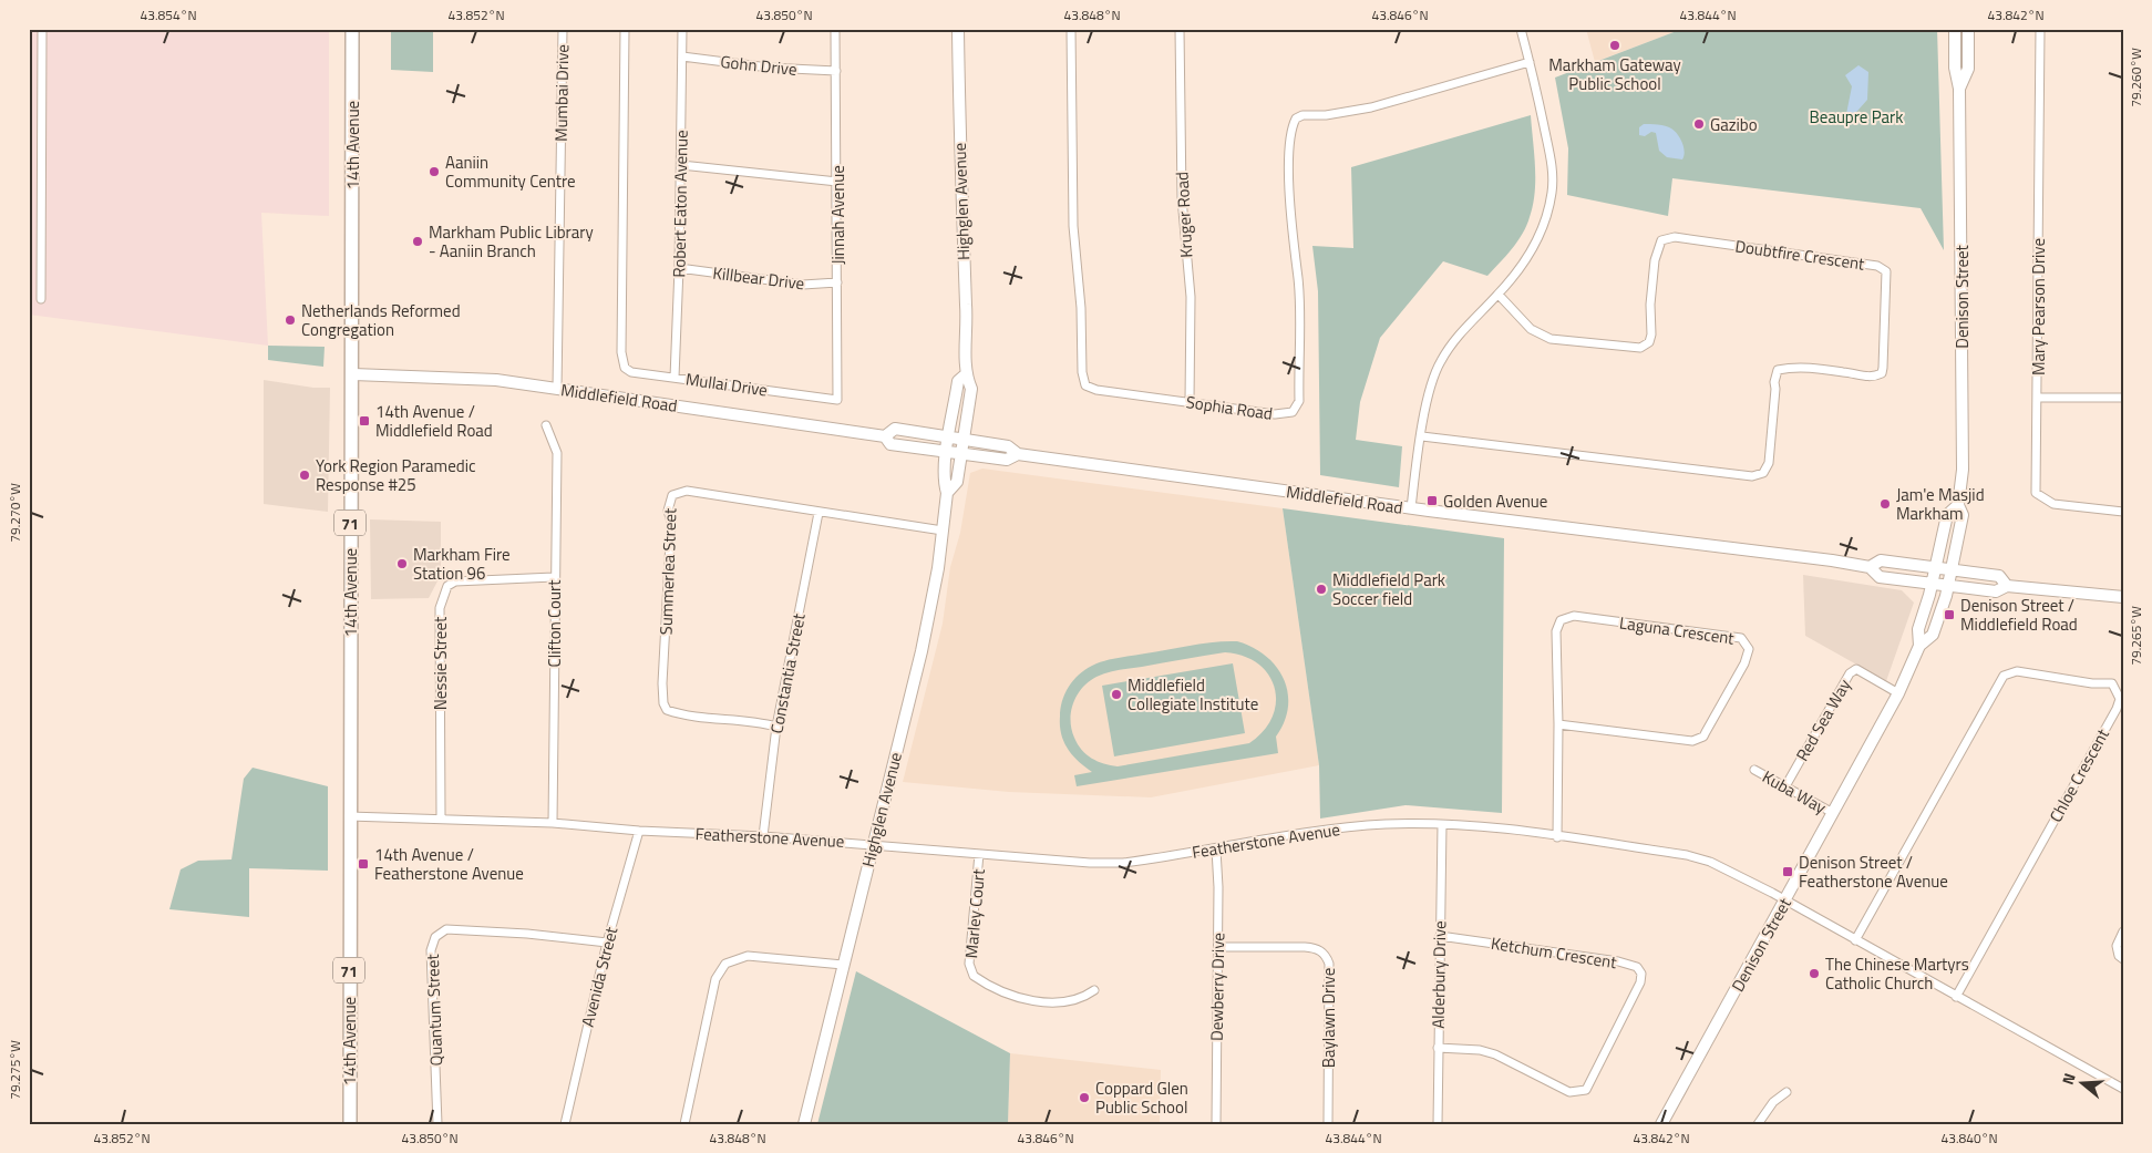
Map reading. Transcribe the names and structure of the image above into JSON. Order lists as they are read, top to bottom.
{
  "streets": {
    "main road": ["14th Avenue", "71"],
    "street": [
      "Gohn Drive",
      "Mumbai Drive",
      "Highglen Avenue",
      "Robert Eaton Avenue",
      "Jinnah Avenue",
      "Kruger Road",
      "Doubtfire Crescent",
      "Killbear Drive",
      "Denison Street",
      "Mary Pearson Drive",
      "Mullai Drive",
      "Middlefield Road",
      "Sophia Road",
      "Summerlea Street",
      "Clifton Court",
      "Laguna Crescent",
      "Nessie Street",
      "Constantia Street",
      "Red Sea Way",
      "Chloe Crescent",
      "Kuba Way",
      "Featherstone Avenue",
      "Marley Court",
      "Ketchum Crescent",
      "Alderbury Drive",
      "Avenida Street",
      "Dewberry Drive",
      "Quantum Street",
      "Baylawn Drive"
    ]
  },
  "crossings": [
    ["Gohn Drive", "Robert Eaton Avenue"],
    ["Gohn Drive", "Jinnah Avenue"],
    ["Mumbai Drive", "Middlefield Road"],
    ["14th Avenue", "Middlefield Road"],
    ["14th Avenue", "Featherstone Avenue"],
    ["Highglen Avenue", "Middlefield Road"],
    ["Highglen Avenue", "Summerlea Street"],
    ["Highglen Avenue", "Featherstone Avenue"],
    ["Robert Eaton Avenue", "Killbear Drive"],
    ["Robert Eaton Avenue", "Mullai Drive"],
    ["Jinnah Avenue", "Killbear Drive"],
    ["Jinnah Avenue", "Mullai Drive"],
    ["Kruger Road", "Sophia Road"],
    ["Denison Street", "Middlefield Road"],
    ["Denison Street", "Red Sea Way"],
    ["Denison Street", "Kuba Way"],
    ["Denison Street", "Featherstone Avenue"],
    ["Summerlea Street", "Constantia Street"],
    ["Clifton Court", "Nessie Street"],
    ["Clifton Court", "Featherstone Avenue"],
    ["Laguna Crescent", "Featherstone Avenue"],
    ["Nessie Street", "Featherstone Avenue"],
    ["Constantia Street", "Featherstone Avenue"],
    ["Red Sea Way", "Kuba Way"],
    ["Chloe Crescent", "Featherstone Avenue"],
    ["Featherstone Avenue", "Marley Court"],
    ["Featherstone Avenue", "Alderbury Drive"],
    ["Featherstone Avenue", "Avenida Street"],
    ["Featherstone Avenue", "Dewberry Drive"],
    ["Ketchum Crescent", "Alderbury Drive"],
    ["Avenida Street", "Quantum Street"],
    ["Dewberry Drive", "Baylawn Drive"]
  ],
  "parks": ["Beaupre Park"],
  "places": {
    "other": [
      "Markham Gateway Public School",
      "Gazibo",
      "Aaniin Community Centre",
      "Markham Public Library - Aaniin Branch",
      "Netherlands Reformed Congregation",
      "York Region Paramedic Response #25",
      "Jam'e Masjid Markham",
      "Markham Fire Station 96",
      "Middlefield Park Soccer field",
      "Middlefield Collegiate Institute",
      "The Chinese Martyrs Catholic Church",
      "Coppard Glen Public School"
    ],
    "transit": [
      "14th Avenue / Middlefield Road",
      "Golden Avenue",
      "Denison Street / Middlefield Road",
      "14th Avenue / Featherstone Avenue",
      "Denison Street / Featherstone Avenue"
    ]
  },
  "north": "left",
  "coordinates": [
    "43.854°N",
    "43.852°N",
    "43.850°N",
    "43.848°N",
    "43.846°N",
    "43.844°N",
    "43.842°N",
    "79.260°W",
    "79.270°W",
    "79.265°W",
    "79.275°W",
    "43.840°N"
  ]
}
